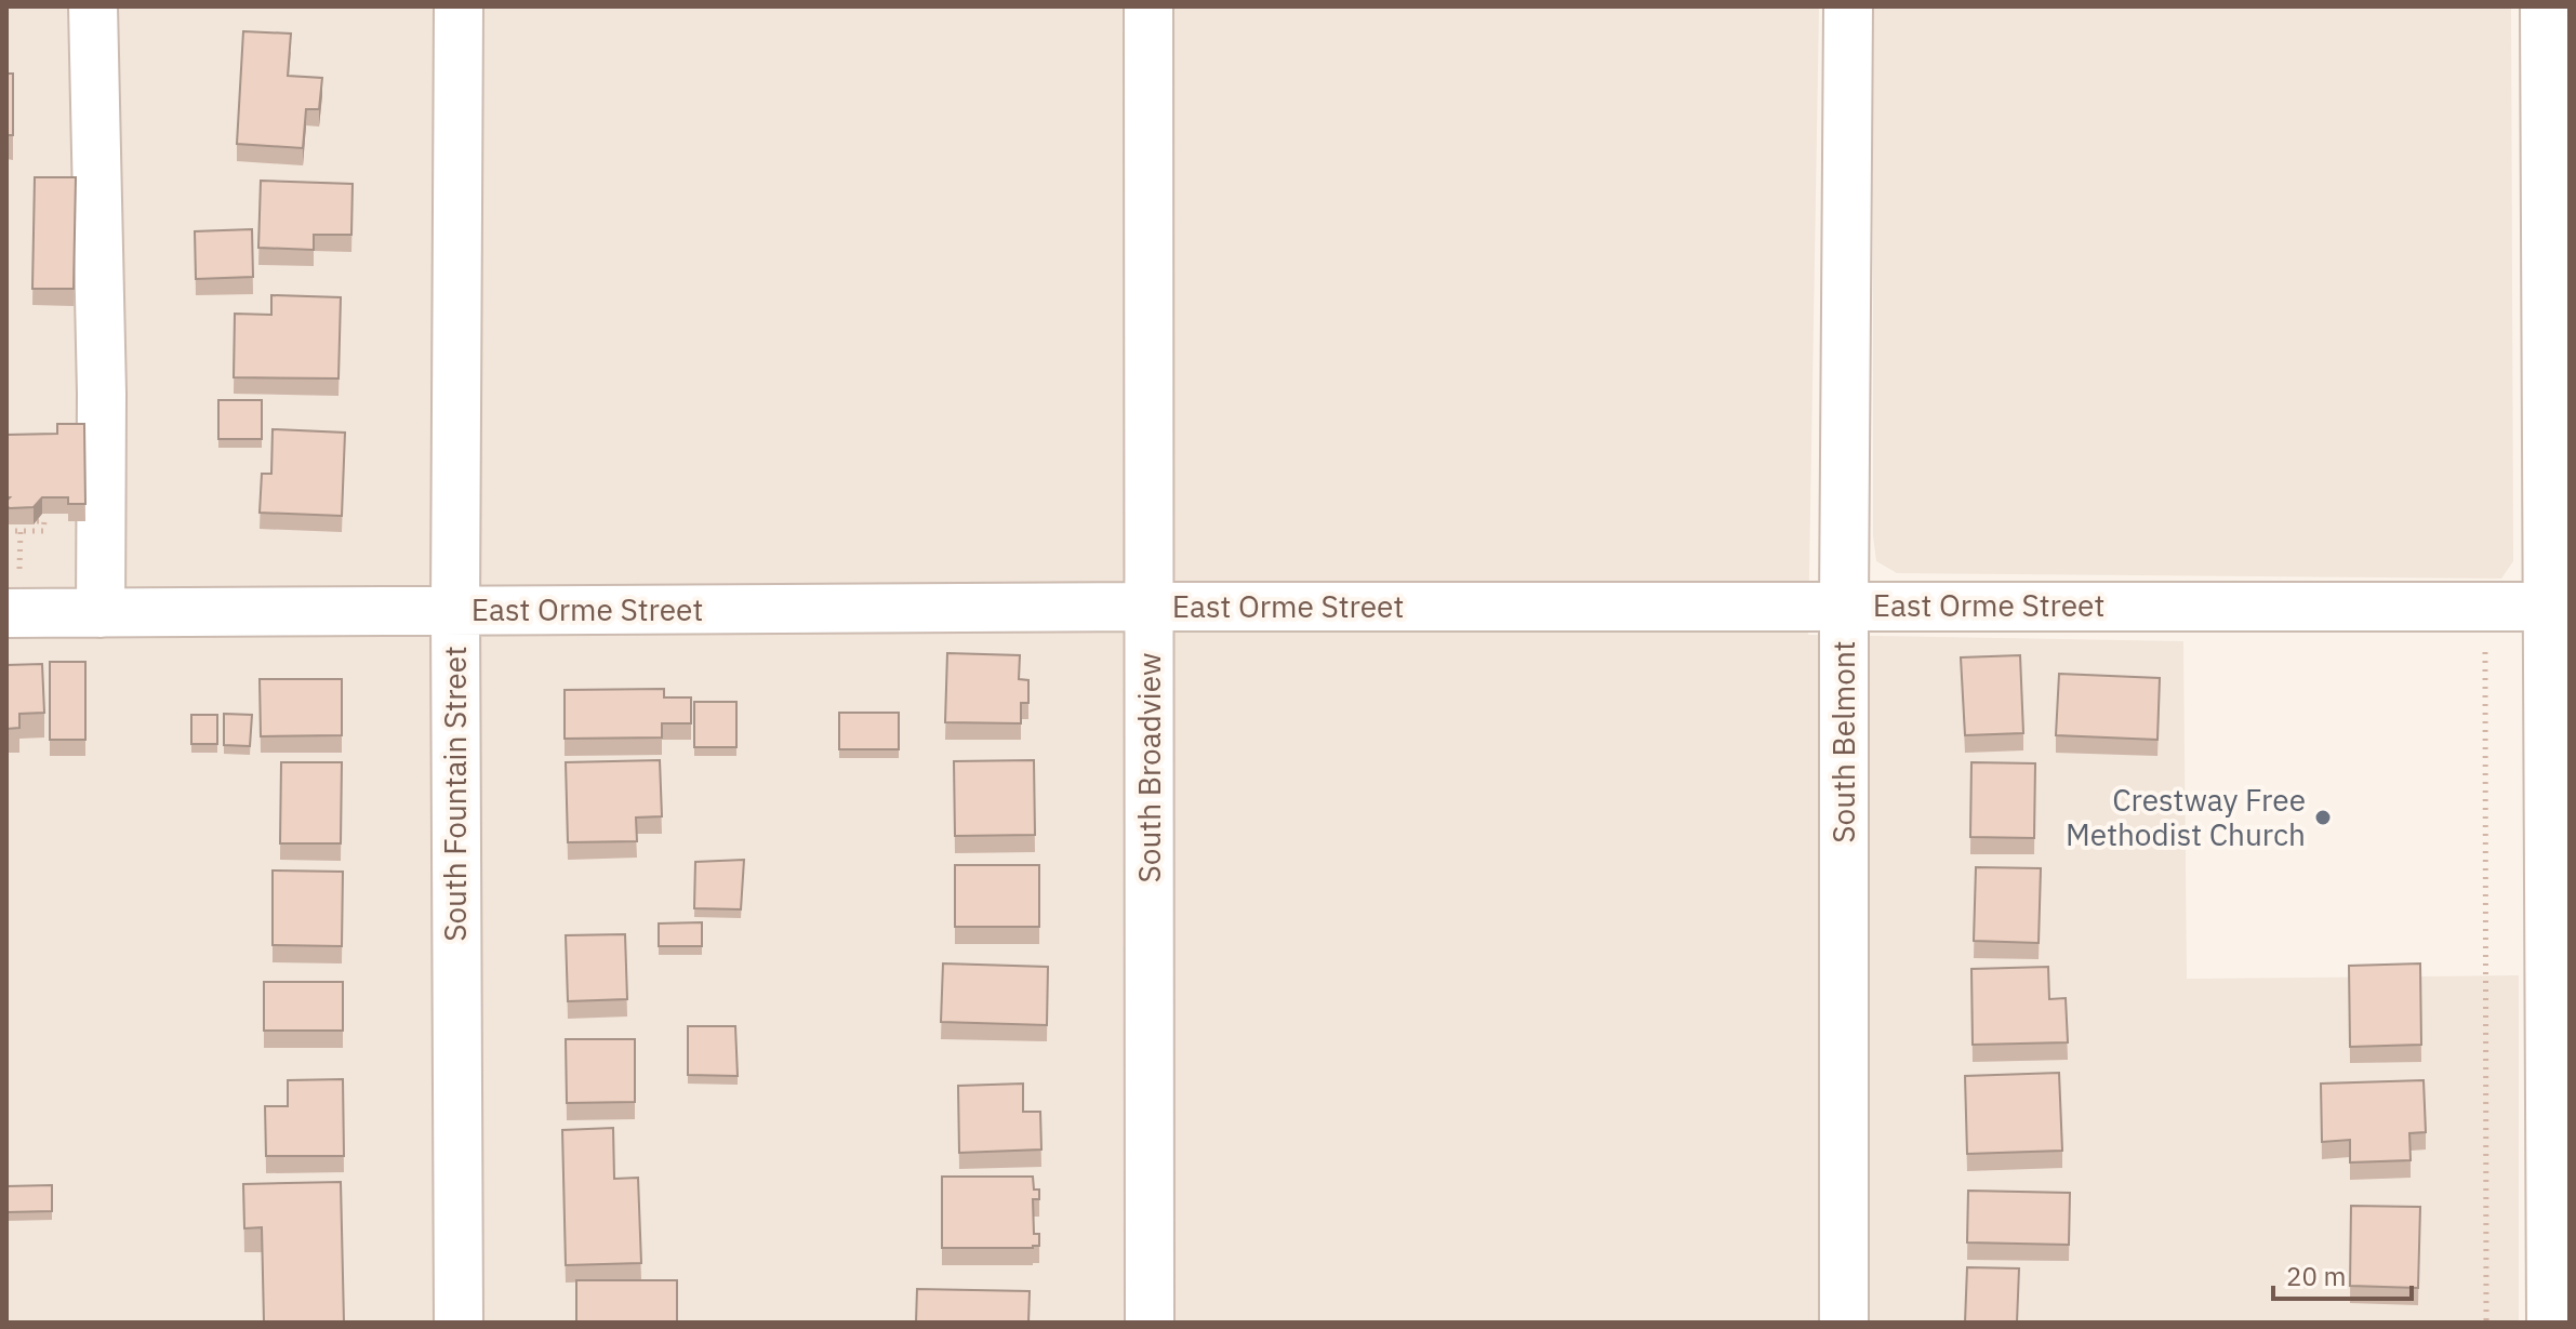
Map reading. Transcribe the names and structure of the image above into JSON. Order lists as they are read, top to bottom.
{
  "streets": {
    "street": [
      "East Orme Street",
      "South Belmont",
      "South Broadview",
      "South Fountain Street"
    ]
  },
  "crossings": [
    ["East Orme Street", "South Belmont"],
    ["East Orme Street", "South Broadview"],
    ["East Orme Street", "South Fountain Street"]
  ],
  "places": ["Crestway Free Methodist Church"],
  "scale_bar": "20 m"
}
